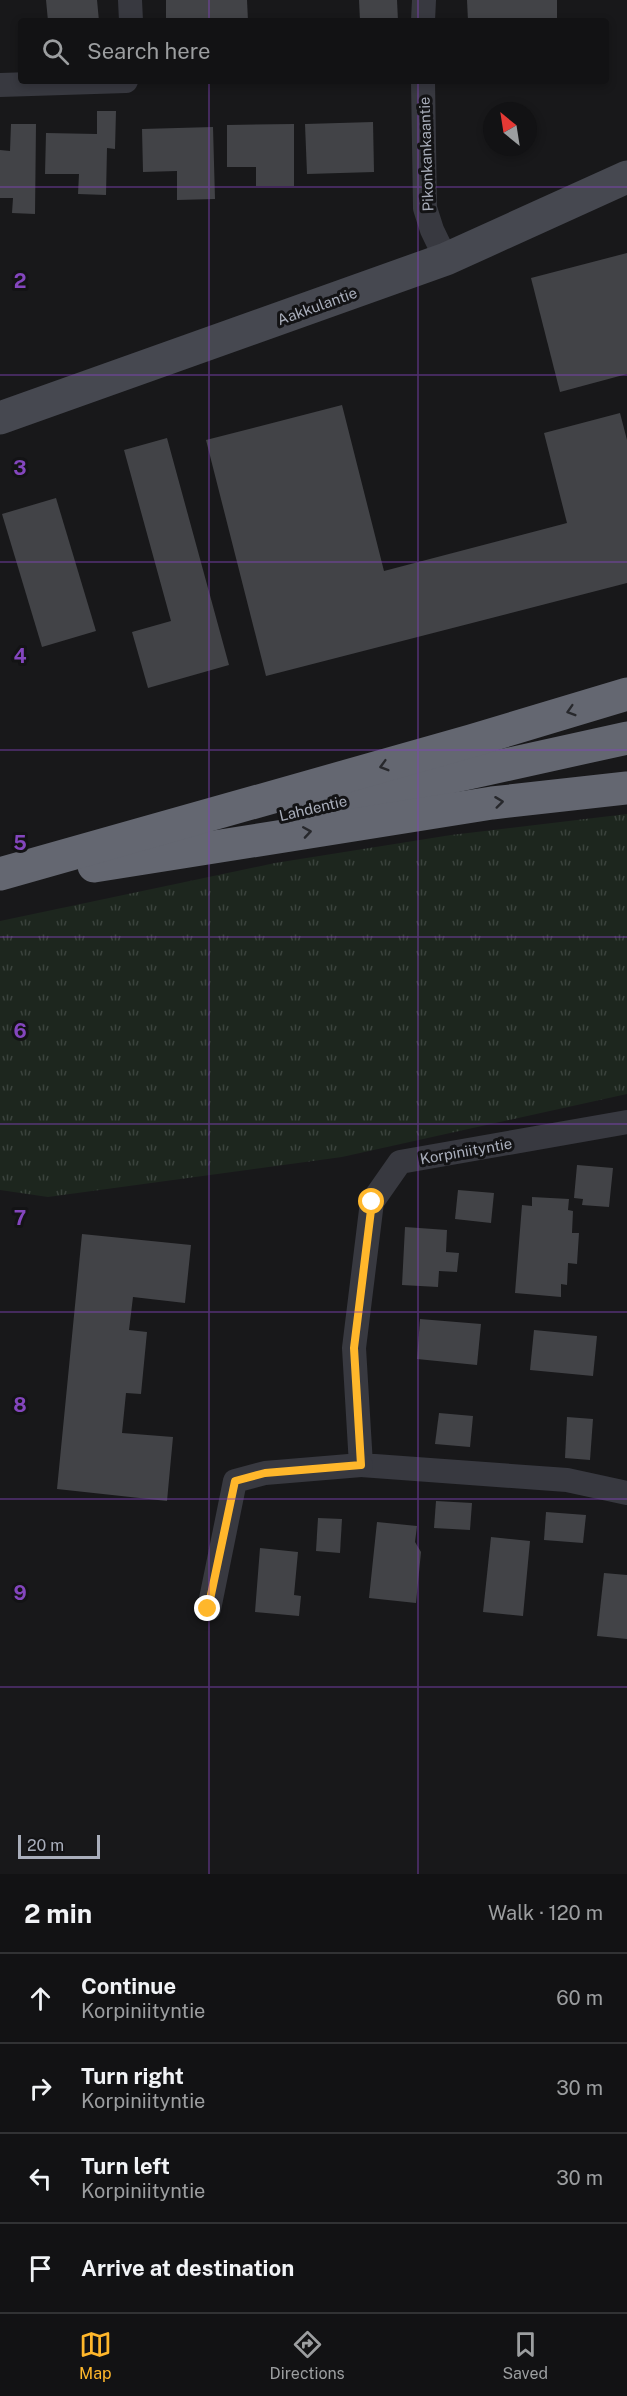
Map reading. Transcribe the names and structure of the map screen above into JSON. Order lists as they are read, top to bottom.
{
  "streets": {
    "highway": ["Lahdentie"],
    "street": ["Pikonkankaantie", "Aakkulantie", "Korpiniityntie"]
  },
  "crossings": [
    ["Pikonkankaantie", "Aakkulantie"]
  ],
  "scale_bar": "20 m",
  "north": "top left",
  "page": {
    "search": "Search here",
    "scale": "20 m",
    "heading": ["2 min", "Walk · 120 m"],
    "list": [
      ["Continue", "Korpiniityntie", "60 m"],
      ["Turn right", "Korpiniityntie", "30 m"],
      ["Turn left", "Korpiniityntie", "30 m"],
      "Arrive at destination"
    ],
    "nav": ["Map", "Directions", "Saved"]
  },
  "grid": {
    "rows": [
      "2",
      "3",
      "4",
      "5",
      "6",
      "7",
      "8",
      "9"
    ]
  }
}
